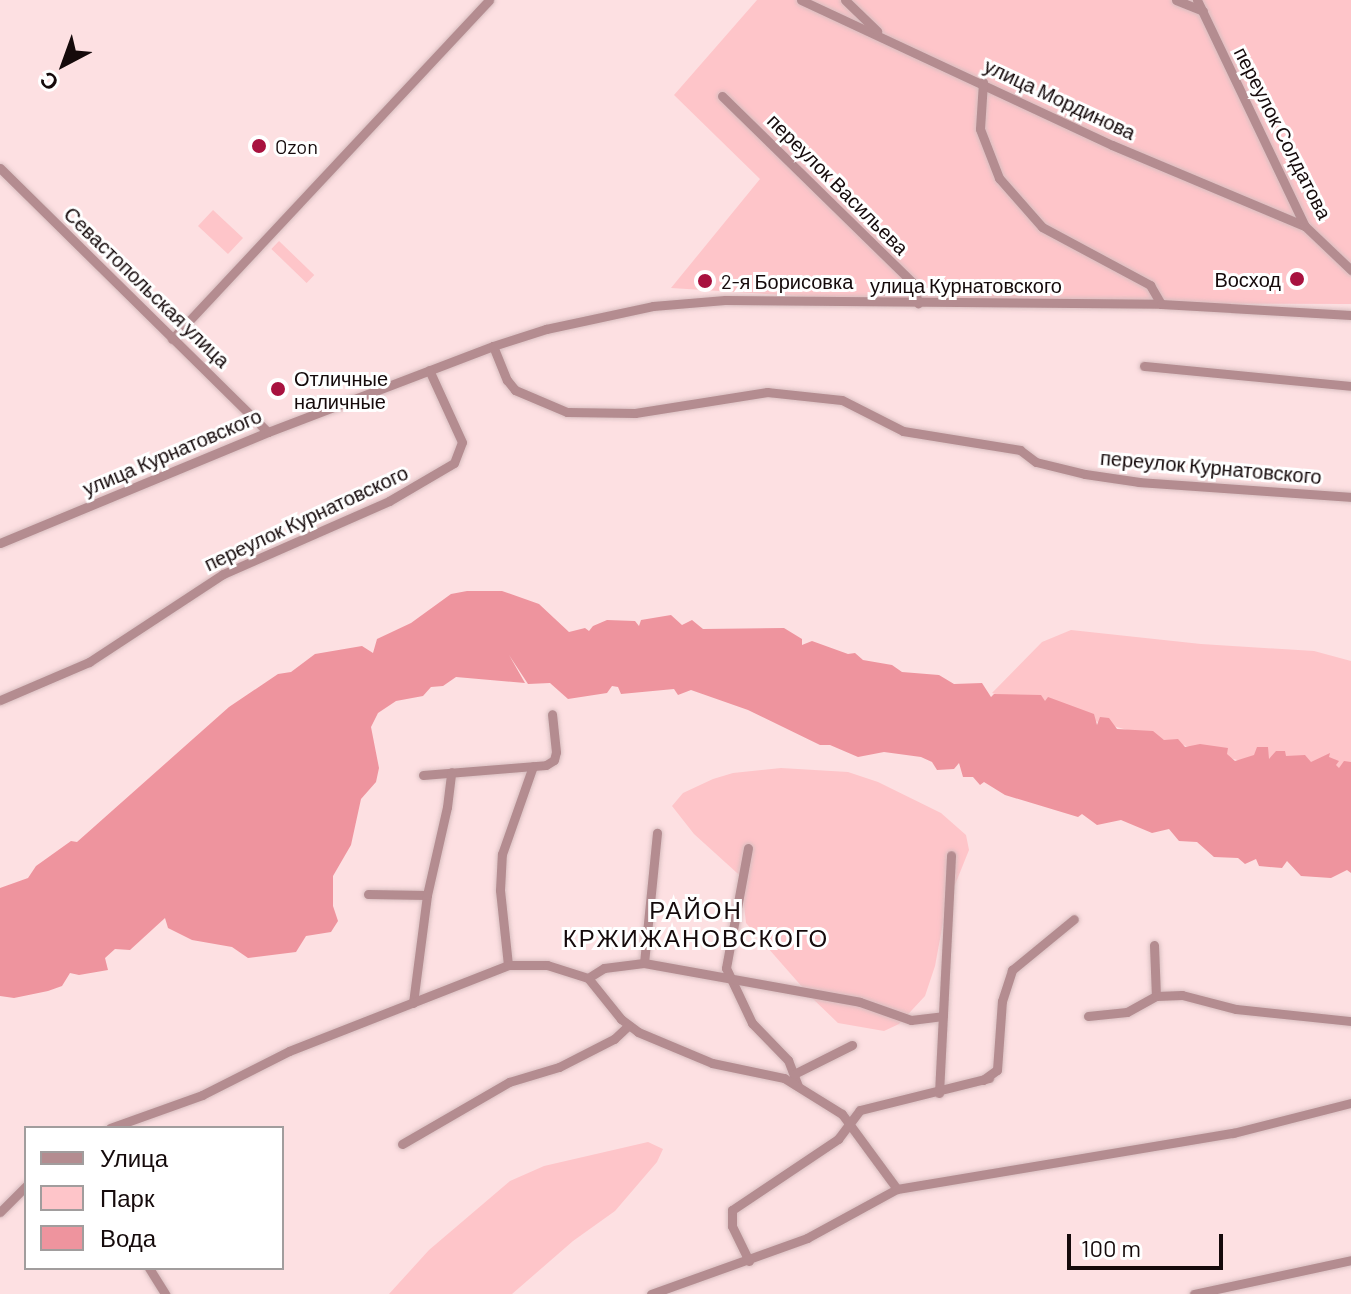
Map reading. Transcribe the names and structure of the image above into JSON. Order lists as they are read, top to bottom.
{
  "streets": {
    "street": [
      "улица Мординова",
      "переулок Солдатова",
      "переулок Васильева",
      "улица Курнатовского",
      "Севастопольская улица",
      "переулок Курнатовского"
    ]
  },
  "crossings": [
    ["улица Мординова", "переулок Солдатова"],
    ["переулок Васильева", "улица Курнатовского"],
    ["улица Курнатовского", "Севастопольская улица"],
    ["улица Курнатовского", "переулок Курнатовского"]
  ],
  "districts": ["РАЙОН КРЖИЖАНОВСКОГО"],
  "places": [
    "Ozon",
    "Восход",
    "2-я Борисовка",
    "Отличные наличные"
  ],
  "legend": ["Улица", "Парк", "Вода"],
  "scale_bar": "100 m",
  "north": "bottom left"
}
